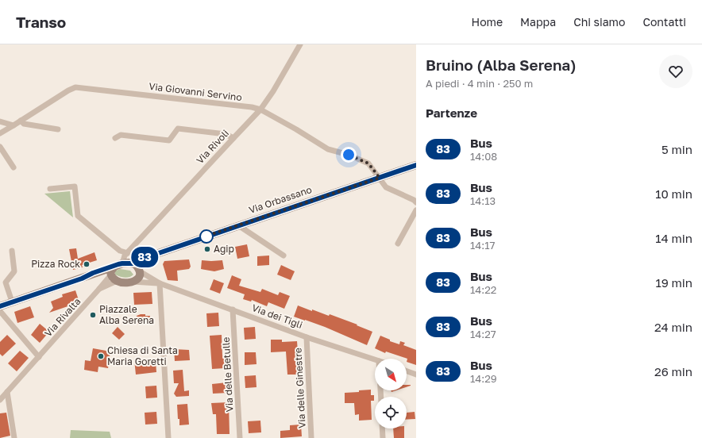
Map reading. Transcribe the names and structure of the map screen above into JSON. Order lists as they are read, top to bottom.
{
  "streets": {
    "main road": ["Via Orbassano"],
    "street": [
      "Via Giovanni Servino",
      "Via Rivoli",
      "Via dei Tigli",
      "Via Rivalta",
      "Via delle Betulle",
      "Via delle Ginestre"
    ]
  },
  "crossings": [
    ["Via Giovanni Servino", "Via Rivoli"],
    ["Via Giovanni Servino", "Via Orbassano"],
    ["Via Rivoli", "Via Orbassano"],
    ["Via Rivoli", "Via dei Tigli"],
    ["Via Rivoli", "Via Rivalta"],
    ["Via Orbassano", "Via dei Tigli"],
    ["Via Orbassano", "Via Rivalta"],
    ["Via dei Tigli", "Via Rivalta"],
    ["Via dei Tigli", "Via delle Betulle"],
    ["Via dei Tigli", "Via delle Ginestre"]
  ],
  "places": [
    "Agip",
    "Pizza Rock",
    "Piazzale Alba Serena",
    "Chiesa di Santa Maria Goretti"
  ],
  "lines": ["bus line 83"],
  "north": "bottom right",
  "page": {
    "header": "Transo",
    "nav": [
      "Home",
      "Mappa",
      "Chi siamo",
      "Contatti"
    ],
    "on_map": "83",
    "heading": [
      ["Bruino (Alba Serena)", "A piedi · 4 min · 250 m"],
      "Partenze"
    ],
    "list": [
      {
        "mark": "83",
        "name": "Bus",
        "note": "14:08",
        "value": "5 min"
      },
      {
        "mark": "83",
        "name": "Bus",
        "note": "14:13",
        "value": "10 min"
      },
      {
        "mark": "83",
        "name": "Bus",
        "note": "14:17",
        "value": "14 min"
      },
      {
        "mark": "83",
        "name": "Bus",
        "note": "14:22",
        "value": "19 min"
      },
      {
        "mark": "83",
        "name": "Bus",
        "note": "14:27",
        "value": "24 min"
      },
      {
        "mark": "83",
        "name": "Bus",
        "note": "14:29",
        "value": "26 min"
      }
    ]
  }
}
